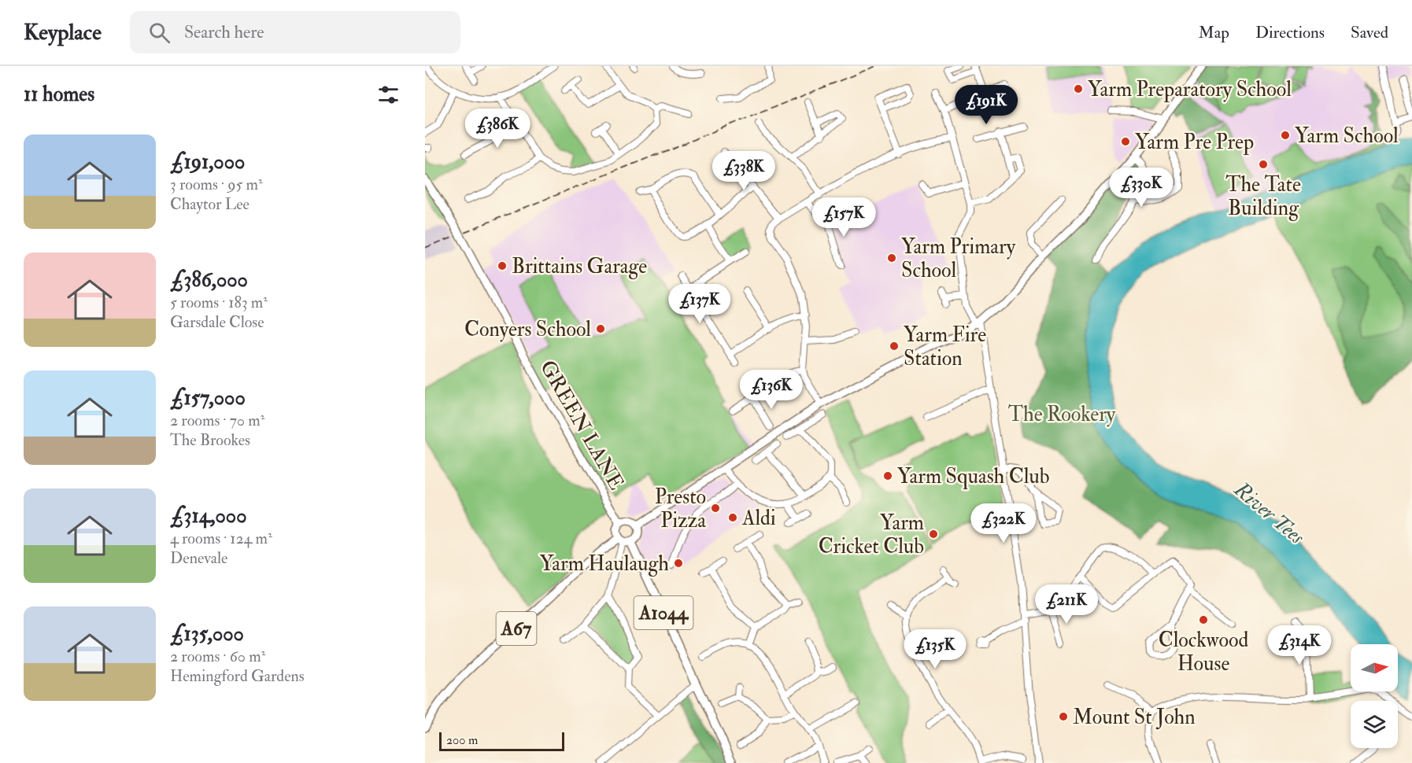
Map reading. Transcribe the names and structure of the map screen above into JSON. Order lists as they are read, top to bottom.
{
  "streets": {
    "main road": ["GREEN LANE", "A1044", "A67"]
  },
  "crossings": [
    ["GREEN LANE", "A1044"],
    ["GREEN LANE", "A67"],
    ["A1044", "A67"]
  ],
  "water": ["River Tees"],
  "parks": ["The Rookery"],
  "places": [
    "Yarm Preparatory School",
    "Yarm School",
    "Yarm Pre Prep",
    "The Tate Building",
    "Yarm Primary School",
    "Brittains Garage",
    "Conyers School",
    "Yarm Fire Station",
    "Yarm Squash Club",
    "Presto Pizza",
    "Aldi",
    "Yarm Cricket Club",
    "Yarm Haulaugh",
    "Clockwood House",
    "Mount St John"
  ],
  "scale_bar": "200 m",
  "north": "right",
  "page": {
    "header": "Keyplace",
    "search": "Search here",
    "nav": ["Map", "Directions", "Saved"],
    "heading": "11 homes",
    "price": [
      "£191K",
      "£386K",
      "£338K",
      "£330K",
      "£157K",
      "£137K",
      "£136K",
      "£322K",
      "£211K",
      "£314K",
      "£135K"
    ],
    "list": [
      {
        "name": "£191,000",
        "note": "3 rooms · 95 m² · Chaytor Lee"
      },
      {
        "name": "£386,000",
        "note": "5 rooms · 183 m² · Garsdale Close"
      },
      {
        "name": "£157,000",
        "note": "2 rooms · 70 m² · The Brookes"
      },
      {
        "name": "£314,000",
        "note": "4 rooms · 124 m² · Denevale"
      },
      {
        "name": "£135,000",
        "note": "2 rooms · 60 m² · Hemingford Gardens"
      }
    ],
    "scale": "200 m"
  }
}
